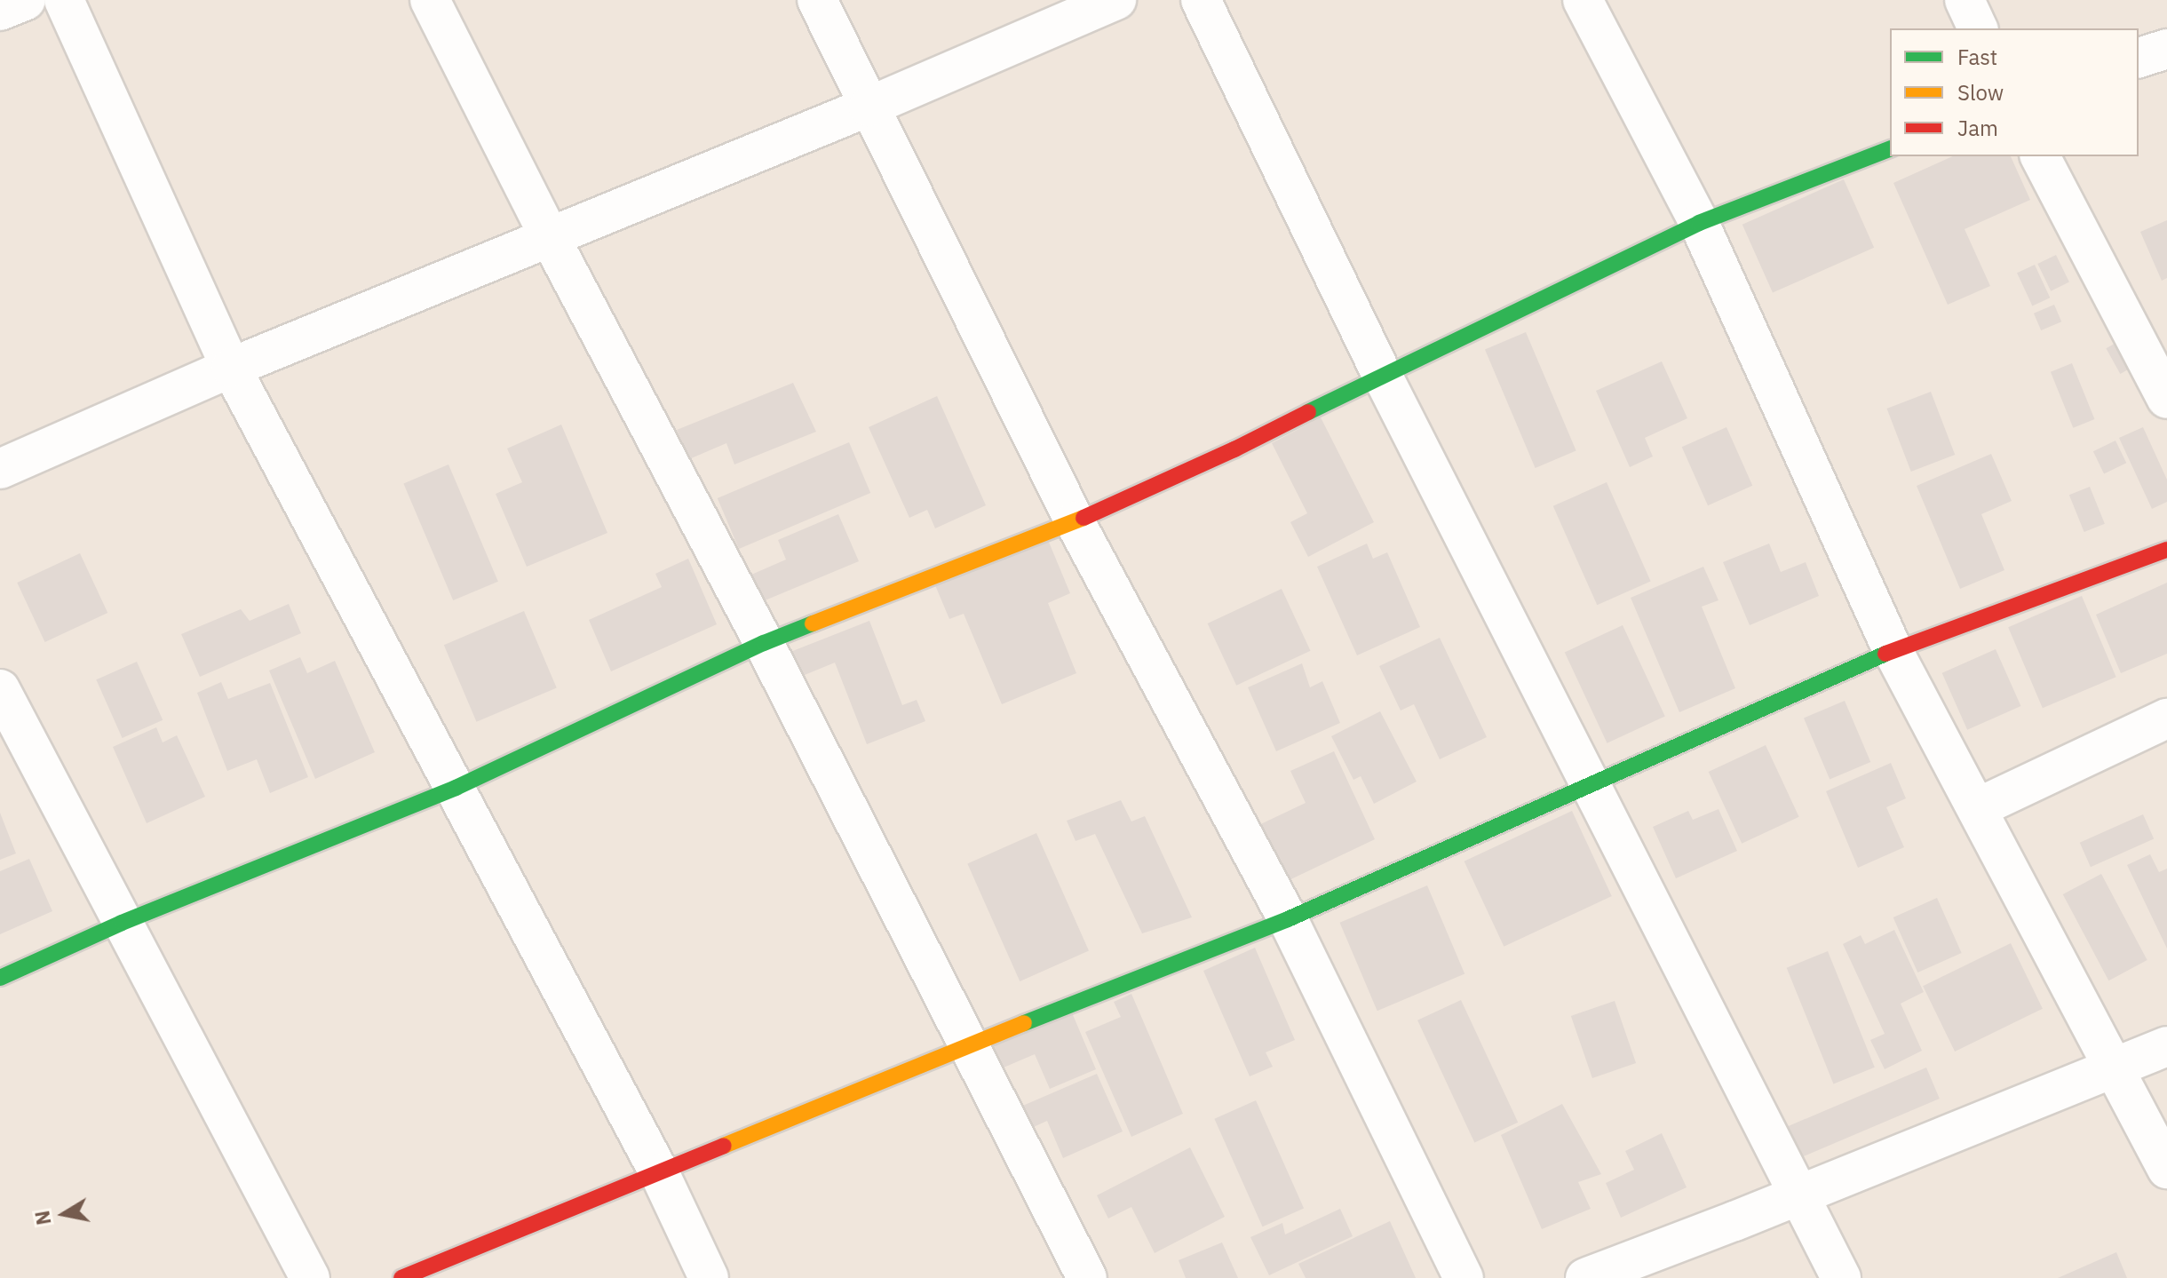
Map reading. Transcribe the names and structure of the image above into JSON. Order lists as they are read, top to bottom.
{
  "legend": ["Fast", "Slow", "Jam"],
  "north": "left"
}
